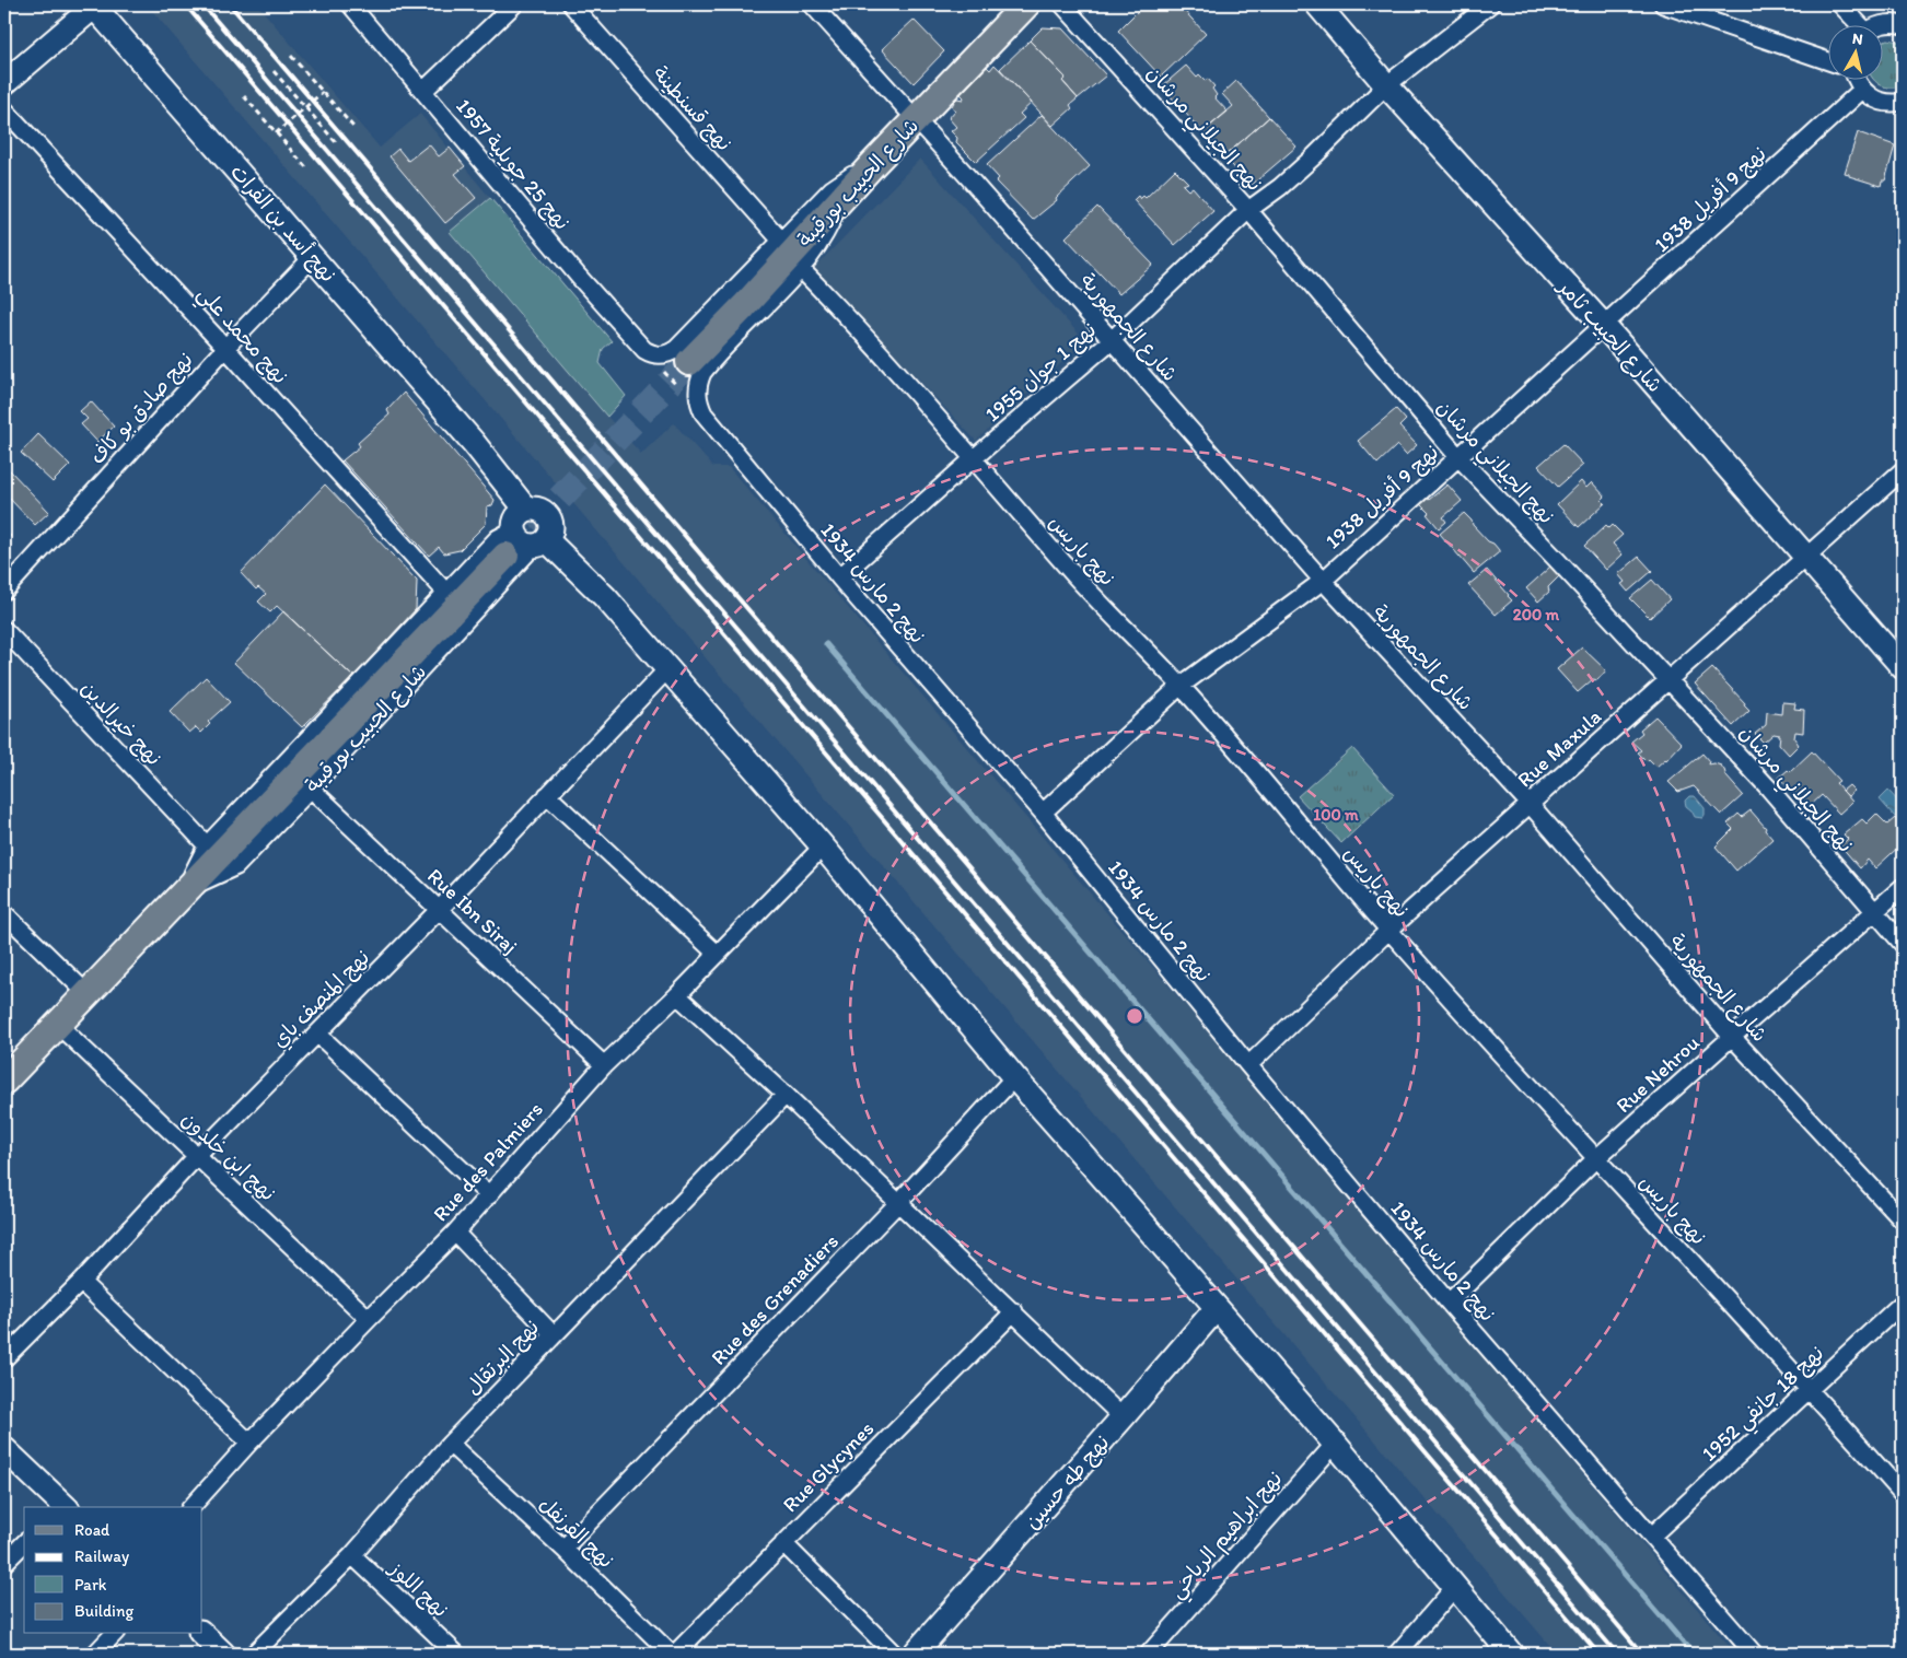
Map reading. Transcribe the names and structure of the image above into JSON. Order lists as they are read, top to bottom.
{
  "streets": {
    "main road": ["شارع الحبيب بورقيبة"],
    "street": [
      "نهج قسنطينة",
      "نهج الجيلاني مرشان",
      "نهج 25 جويلية 1957",
      "نهج 9 أفريل 1938",
      "نهج أسد بن الفرات",
      "شارع الجمهورية",
      "نهج محمد علي",
      "شارع الحبيب ثامر",
      "نهج 1 جوان 1955",
      "نهج صادق بو كاف",
      "نهج باريس",
      "نهج 2 مارس 1934",
      "نهج خيرالدين",
      "Rue Maxula",
      "Rue Ibn Siraj",
      "نهج المنصف باي",
      "Rue Nehrou",
      "نهج ابن خلدون",
      "Rue des Palmiers",
      "Rue des Grenadiers",
      "نهج البرتقال",
      "نهج 18 جانفي 1952",
      "Rue Glycynes",
      "نهج طه حسين",
      "نهج القرنفل",
      "نهج ابراهيم الرياحي",
      "نهج اللوز"
    ]
  },
  "crossings": [
    ["نهج الجيلاني مرشان", "نهج 9 أفريل 1938"],
    ["نهج الجيلاني مرشان", "نهج 1 جوان 1955"],
    ["نهج الجيلاني مرشان", "Rue Maxula"],
    ["نهج الجيلاني مرشان", "Rue Nehrou"],
    ["نهج 25 جويلية 1957", "شارع الحبيب بورقيبة"],
    ["شارع الحبيب بورقيبة", "نهج أسد بن الفرات"],
    ["شارع الحبيب بورقيبة", "شارع الجمهورية"],
    ["شارع الحبيب بورقيبة", "نهج محمد علي"],
    ["شارع الحبيب بورقيبة", "نهج 2 مارس 1934"],
    ["شارع الحبيب بورقيبة", "نهج خيرالدين"],
    ["شارع الحبيب بورقيبة", "Rue Ibn Siraj"],
    ["شارع الحبيب بورقيبة", "نهج ابن خلدون"],
    ["نهج 9 أفريل 1938", "شارع الجمهورية"],
    ["نهج 9 أفريل 1938", "شارع الحبيب ثامر"],
    ["نهج 9 أفريل 1938", "نهج باريس"],
    ["نهج 9 أفريل 1938", "نهج 2 مارس 1934"],
    ["نهج أسد بن الفرات", "نهج صادق بو كاف"],
    ["شارع الجمهورية", "نهج 1 جوان 1955"],
    ["شارع الجمهورية", "Rue Maxula"],
    ["شارع الجمهورية", "Rue Nehrou"],
    ["نهج محمد علي", "نهج صادق بو كاف"],
    ["شارع الحبيب ثامر", "نهج 1 جوان 1955"],
    ["شارع الحبيب ثامر", "Rue Maxula"],
    ["نهج 1 جوان 1955", "نهج باريس"],
    ["نهج 1 جوان 1955", "نهج 2 مارس 1934"],
    ["نهج باريس", "نهج 2 مارس 1934"],
    ["نهج باريس", "Rue Maxula"],
    ["نهج باريس", "Rue Nehrou"],
    ["نهج باريس", "نهج 18 جانفي 1952"],
    ["نهج 2 مارس 1934", "Rue Maxula"],
    ["نهج 2 مارس 1934", "Rue Nehrou"],
    ["نهج 2 مارس 1934", "نهج 18 جانفي 1952"],
    ["Rue Ibn Siraj", "نهج المنصف باي"],
    ["Rue Ibn Siraj", "Rue des Palmiers"],
    ["نهج المنصف باي", "نهج ابن خلدون"],
    ["نهج ابن خلدون", "Rue des Palmiers"],
    ["Rue des Grenadiers", "نهج القرنفل"],
    ["نهج البرتقال", "نهج القرنفل"],
    ["نهج البرتقال", "نهج اللوز"]
  ],
  "legend": [
    "Road",
    "Railway",
    "Park",
    "Building"
  ],
  "north": "top",
  "rings": ["200 m", "100 m"]
}
